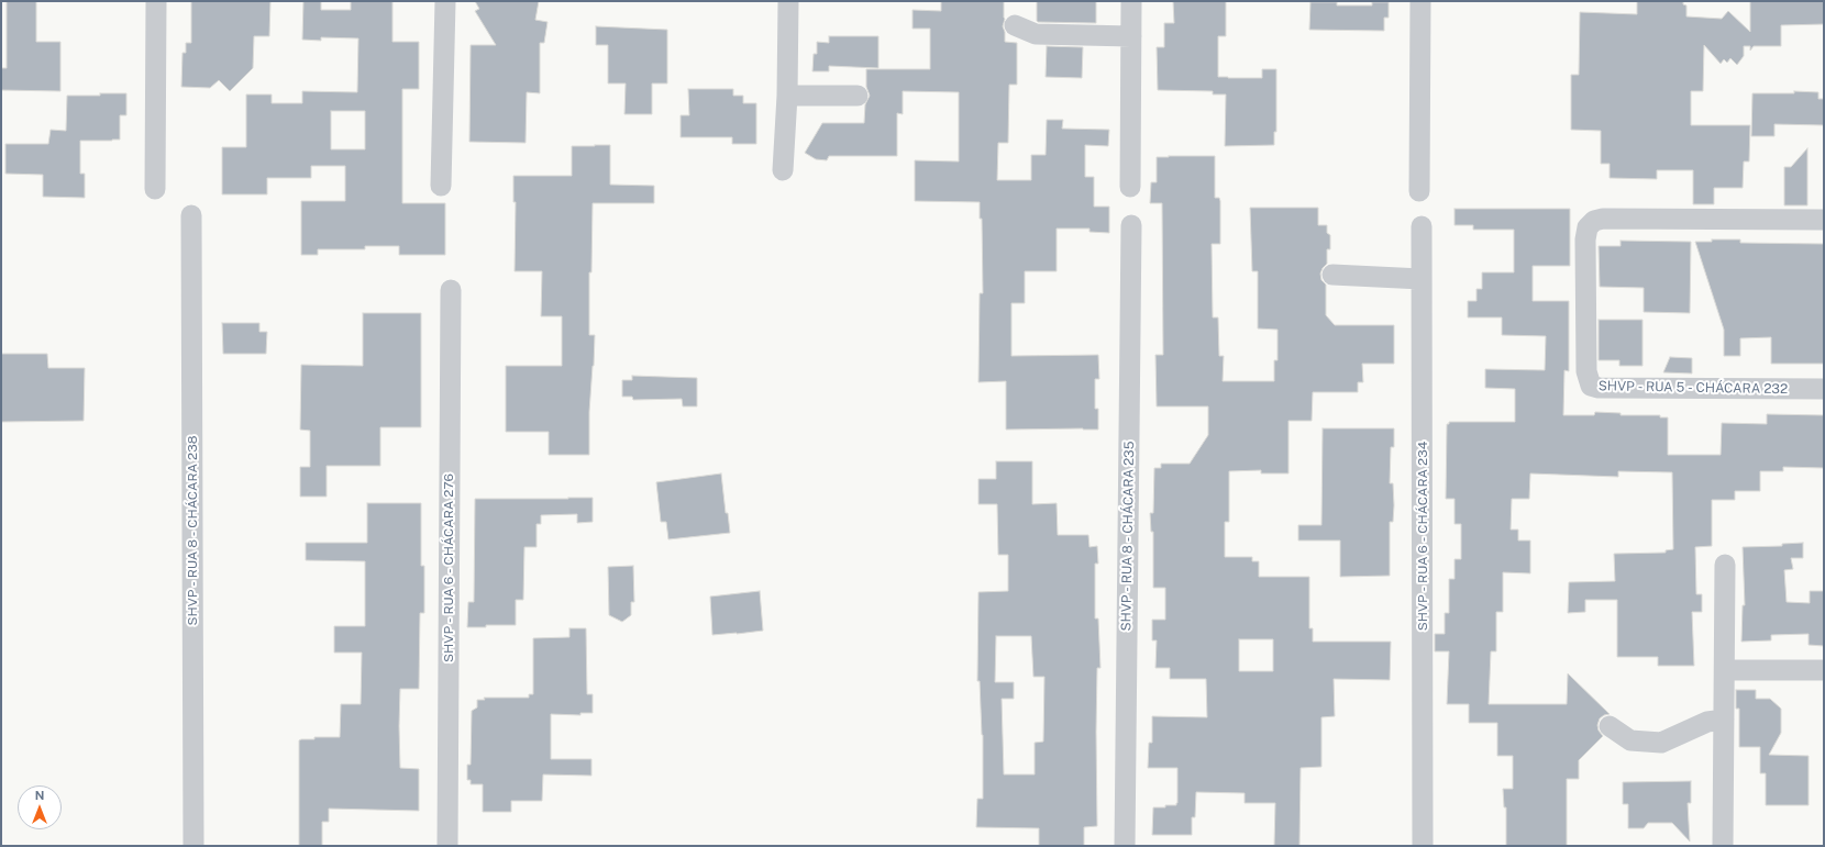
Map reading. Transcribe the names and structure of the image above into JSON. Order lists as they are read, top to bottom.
{
  "streets": {
    "street": [
      "SHVP - RUA 5 - CHÁCARA 232",
      "SHVP - RUA 8 - CHÁCARA 238",
      "SHVP - RUA 8 - CHÁCARA 235",
      "SHVP - RUA 6 - CHÁCARA 234",
      "SHVP - RUA 6 - CHÁCARA 276"
    ]
  },
  "north": "top"
}
